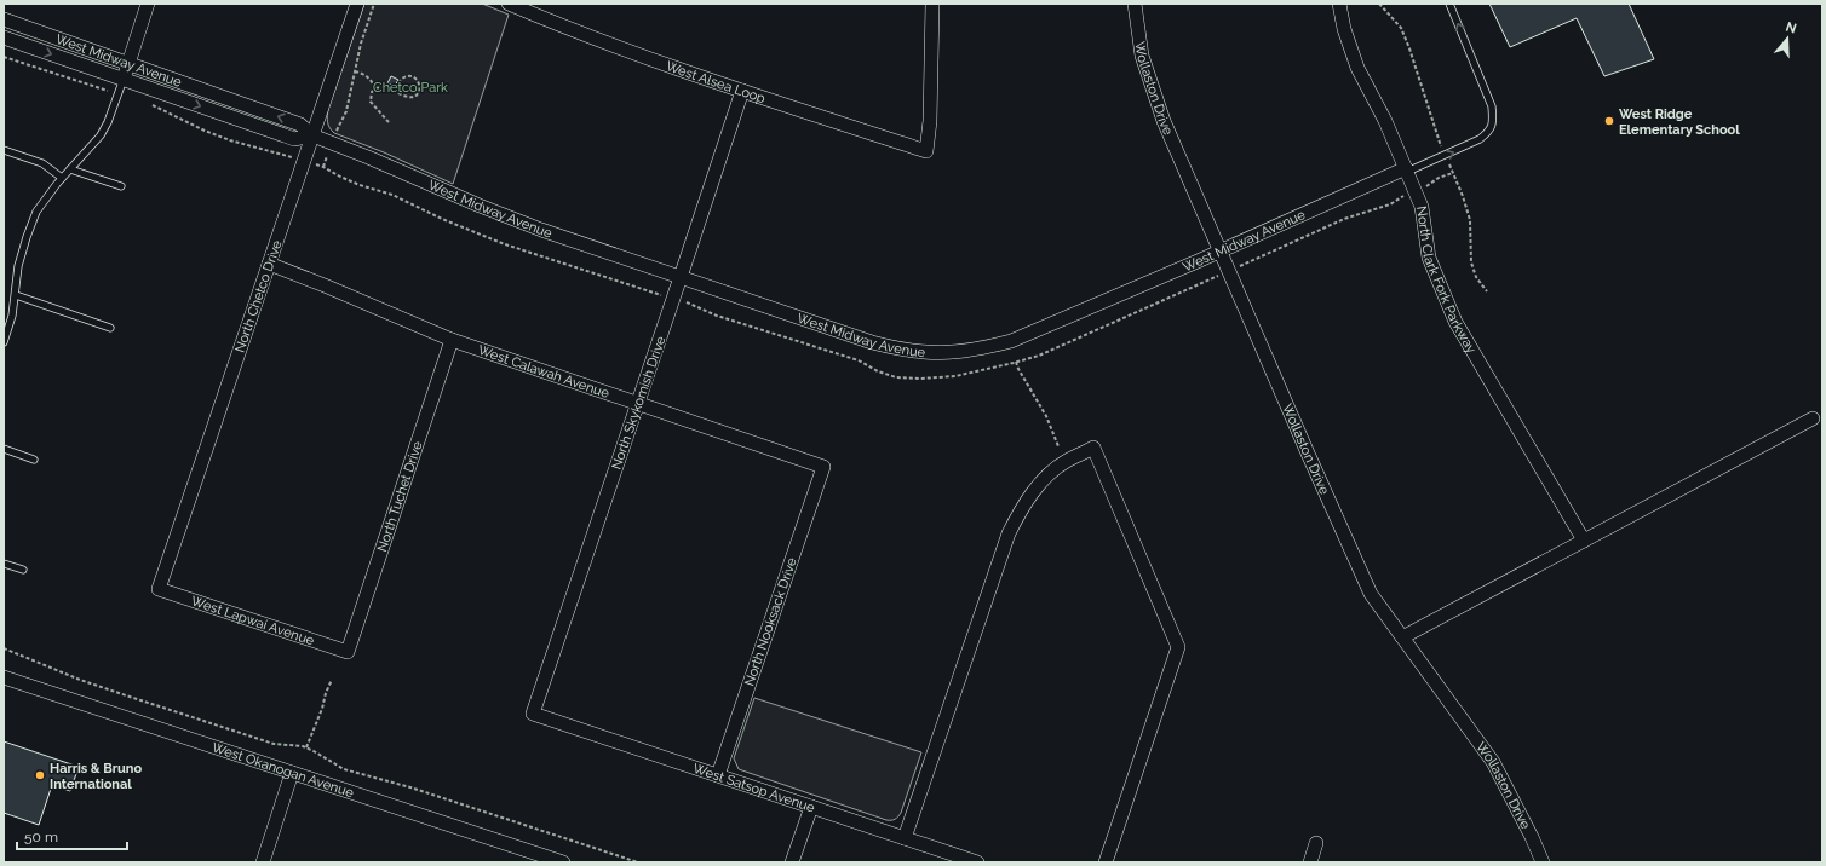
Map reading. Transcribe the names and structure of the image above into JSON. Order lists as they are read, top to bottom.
{
  "streets": {
    "street": [
      "West Midway Avenue",
      "West Alsea Loop",
      "Wollaston Drive",
      "North Clark Fork Parkway",
      "North Chetco Drive",
      "West Calawah Avenue",
      "North Skykomish Drive",
      "North Tuchet Drive",
      "West Lapwai Avenue",
      "North Nooksack Drive",
      "West Okanogan Avenue",
      "West Satsop Avenue"
    ]
  },
  "crossings": [
    ["West Midway Avenue", "Wollaston Drive"],
    ["West Midway Avenue", "North Clark Fork Parkway"],
    ["West Midway Avenue", "North Chetco Drive"],
    ["West Midway Avenue", "North Skykomish Drive"],
    ["West Alsea Loop", "North Skykomish Drive"],
    ["North Chetco Drive", "West Calawah Avenue"],
    ["North Chetco Drive", "West Lapwai Avenue"],
    ["West Calawah Avenue", "North Skykomish Drive"],
    ["West Calawah Avenue", "North Tuchet Drive"],
    ["West Calawah Avenue", "North Nooksack Drive"],
    ["North Skykomish Drive", "West Satsop Avenue"],
    ["North Tuchet Drive", "West Lapwai Avenue"],
    ["North Nooksack Drive", "West Satsop Avenue"]
  ],
  "parks": ["Chetco Park"],
  "places": ["West Ridge Elementary School", "Harris & Bruno International"],
  "scale_bar": "50 m",
  "north": "top"
}
